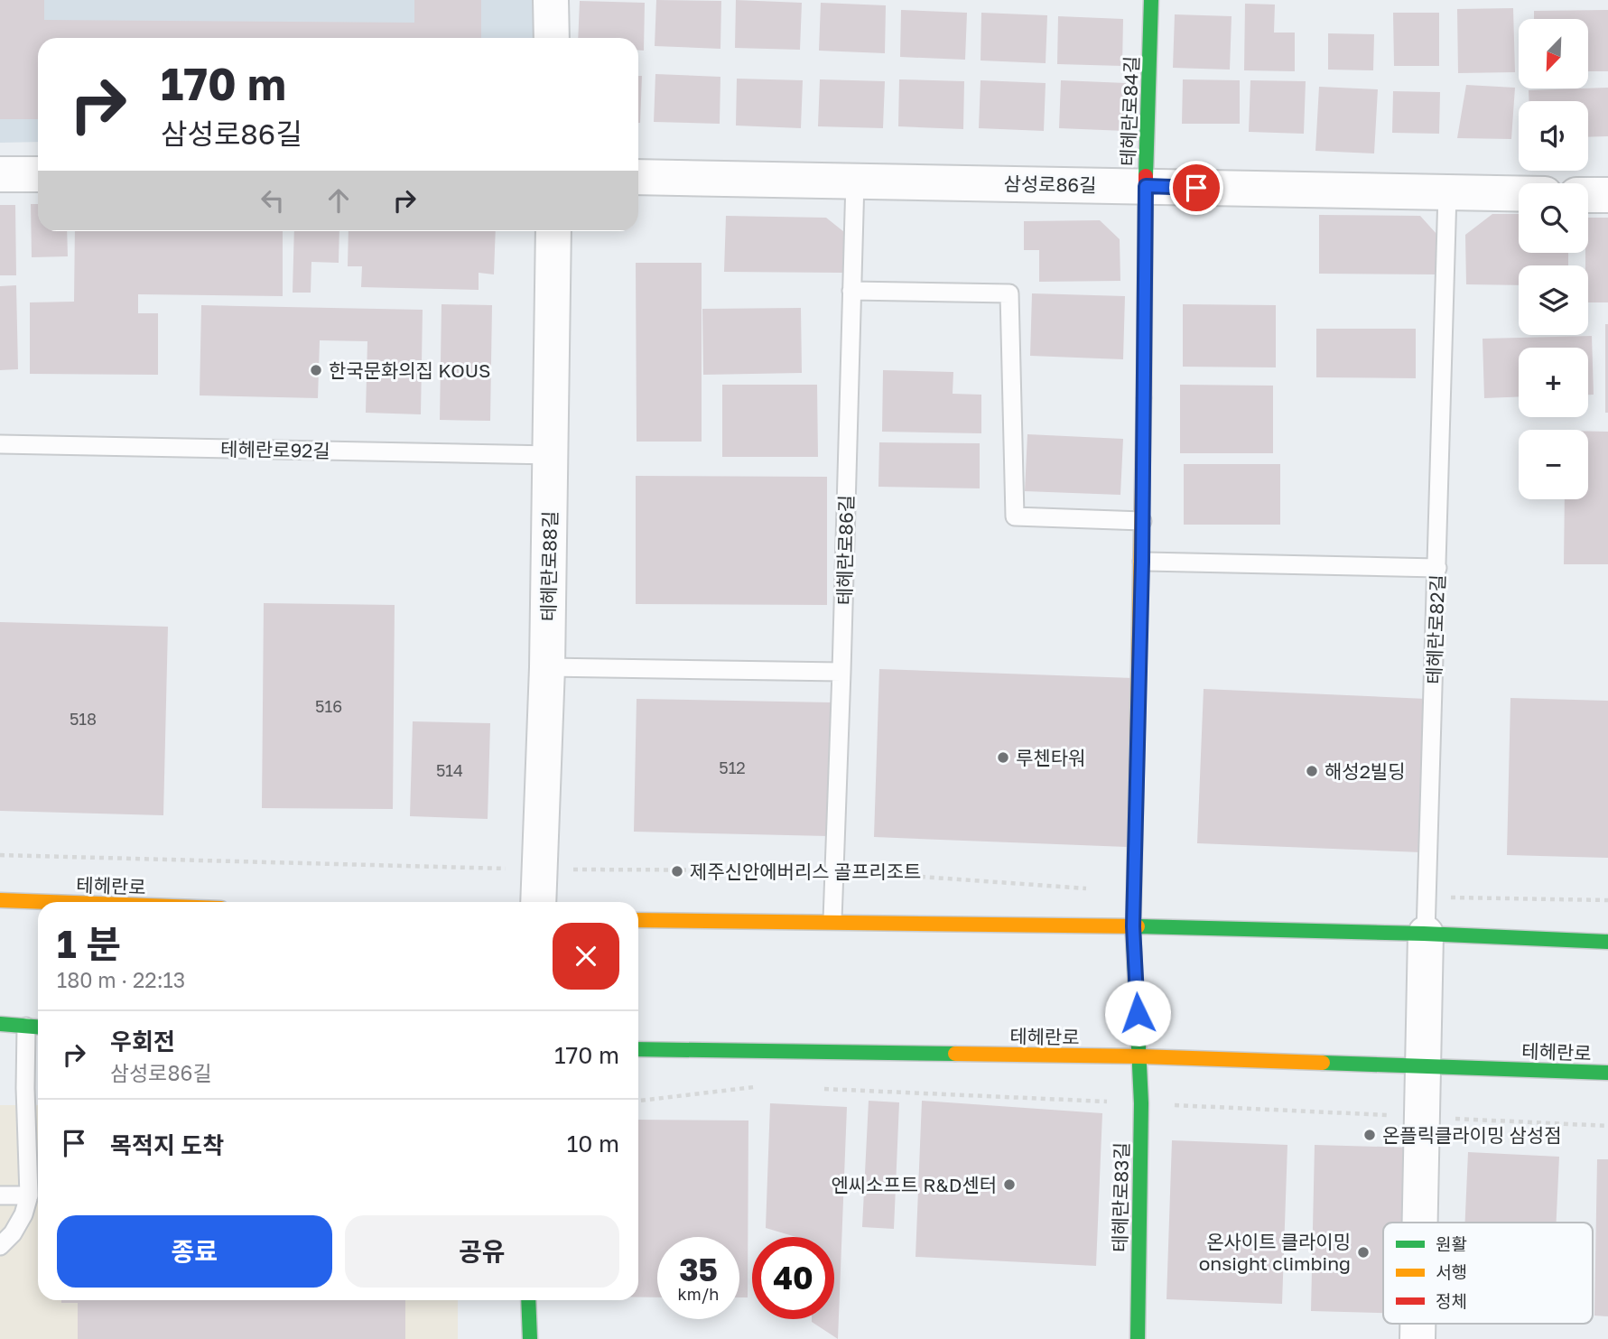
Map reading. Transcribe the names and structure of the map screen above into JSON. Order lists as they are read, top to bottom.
{
  "streets": {
    "main road": ["테헤란로84길", "테헤란로", "테헤란로83길"],
    "street": ["삼성로86길", "테헤란로88길", "테헤란로82길"],
    "lane": ["테헤란로92길", "테헤란로86길"]
  },
  "crossings": [
    ["테헤란로84길", "삼성로86길"],
    ["테헤란로84길", "테헤란로"],
    ["테헤란로84길", "테헤란로83길"],
    ["삼성로86길", "테헤란로86길"],
    ["삼성로86길", "테헤란로82길"],
    ["테헤란로92길", "테헤란로88길"],
    ["테헤란로82길", "테헤란로"],
    ["테헤란로", "테헤란로83길"]
  ],
  "places": [
    "한국문화의집 KOUS",
    "루첸타워",
    "해성2빌딩",
    "제주신안에버리스 골프리조트",
    "온플릭클라이밍 삼성점",
    "엔씨소프트 R&D센터",
    "온사이트 클라이밍 onsight climbing"
  ],
  "house_numbers": [
    "516",
    "518",
    "512",
    "514"
  ],
  "legend": ["원활", "서행", "정체"],
  "north": "bottom left",
  "page": {
    "map_buttons": ["+", "−"],
    "turn": ["170 m", "삼성로86길"],
    "heading": ["1 분", "180 m · 22:13"],
    "list": [
      {
        "name": "우회전",
        "note": "삼성로86길",
        "value": "170 m"
      },
      {
        "name": "목적지 도착",
        "value": "10 m"
      }
    ],
    "buttons": ["종료", "공유"],
    "speed": "35 km/h",
    "limit": "40"
  }
}
